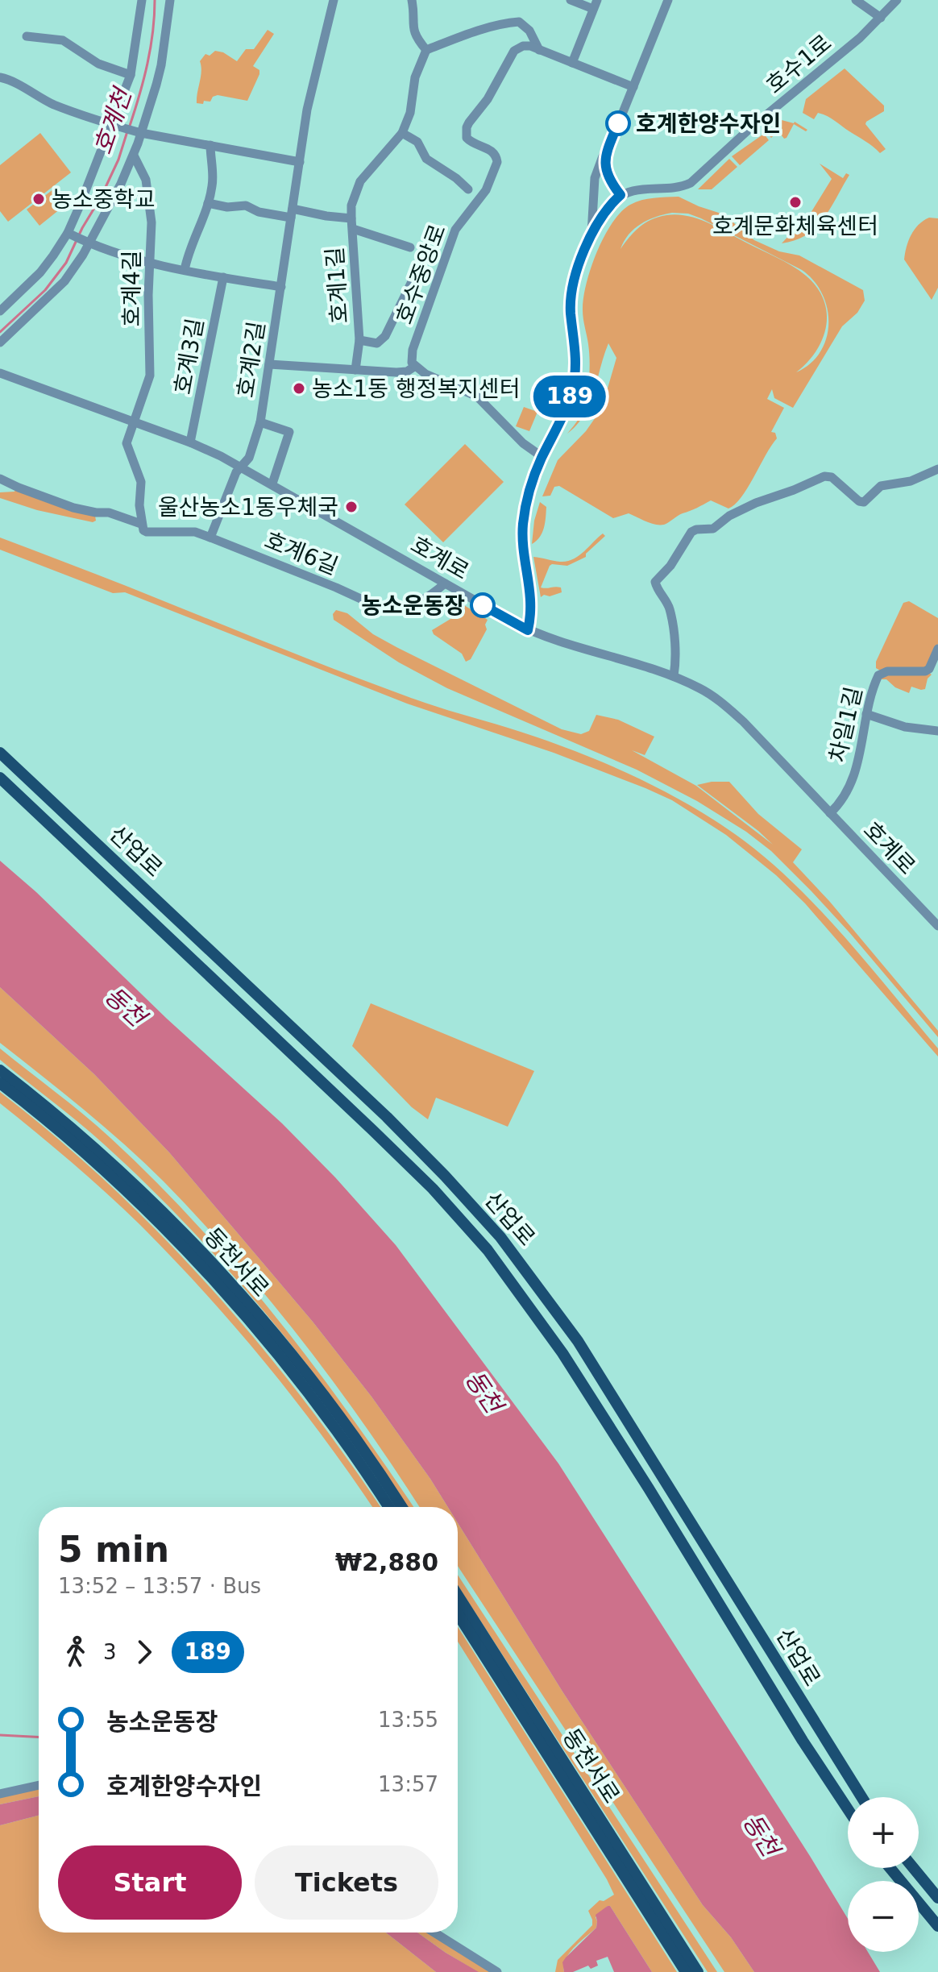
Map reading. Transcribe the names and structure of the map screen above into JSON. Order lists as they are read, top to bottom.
{
  "streets": {
    "main road": ["산업로", "동천서로"],
    "street": [
      "호수1로",
      "호수중앙로",
      "호계1길",
      "호계4길",
      "호계3길",
      "호계2길",
      "호계6길",
      "호계로",
      "차일1길"
    ]
  },
  "crossings": [
    ["호계4길", "호계로"],
    ["호계3길", "호계로"],
    ["호계2길", "호계로"],
    ["호계6길", "호계로"],
    ["호계로", "차일1길"]
  ],
  "water": ["호계천", "동천"],
  "places": [
    "호계한양수자인",
    "농소중학교",
    "호계문화체육센터",
    "농소1동 행정복지센터",
    "울산농소1동우체국",
    "농소운동장"
  ],
  "lines": ["bus line 189"],
  "page": {
    "on_map": "189",
    "heading": ["5 min", "13:52 – 13:57 · Bus", "₩2,880"],
    "legs": ["3", "189"],
    "list": [
      {
        "name": "농소운동장",
        "value": "13:55"
      },
      {
        "name": "호계한양수자인",
        "value": "13:57"
      }
    ],
    "map_buttons": ["+", "−"],
    "buttons": ["Start", "Tickets"]
  }
}
